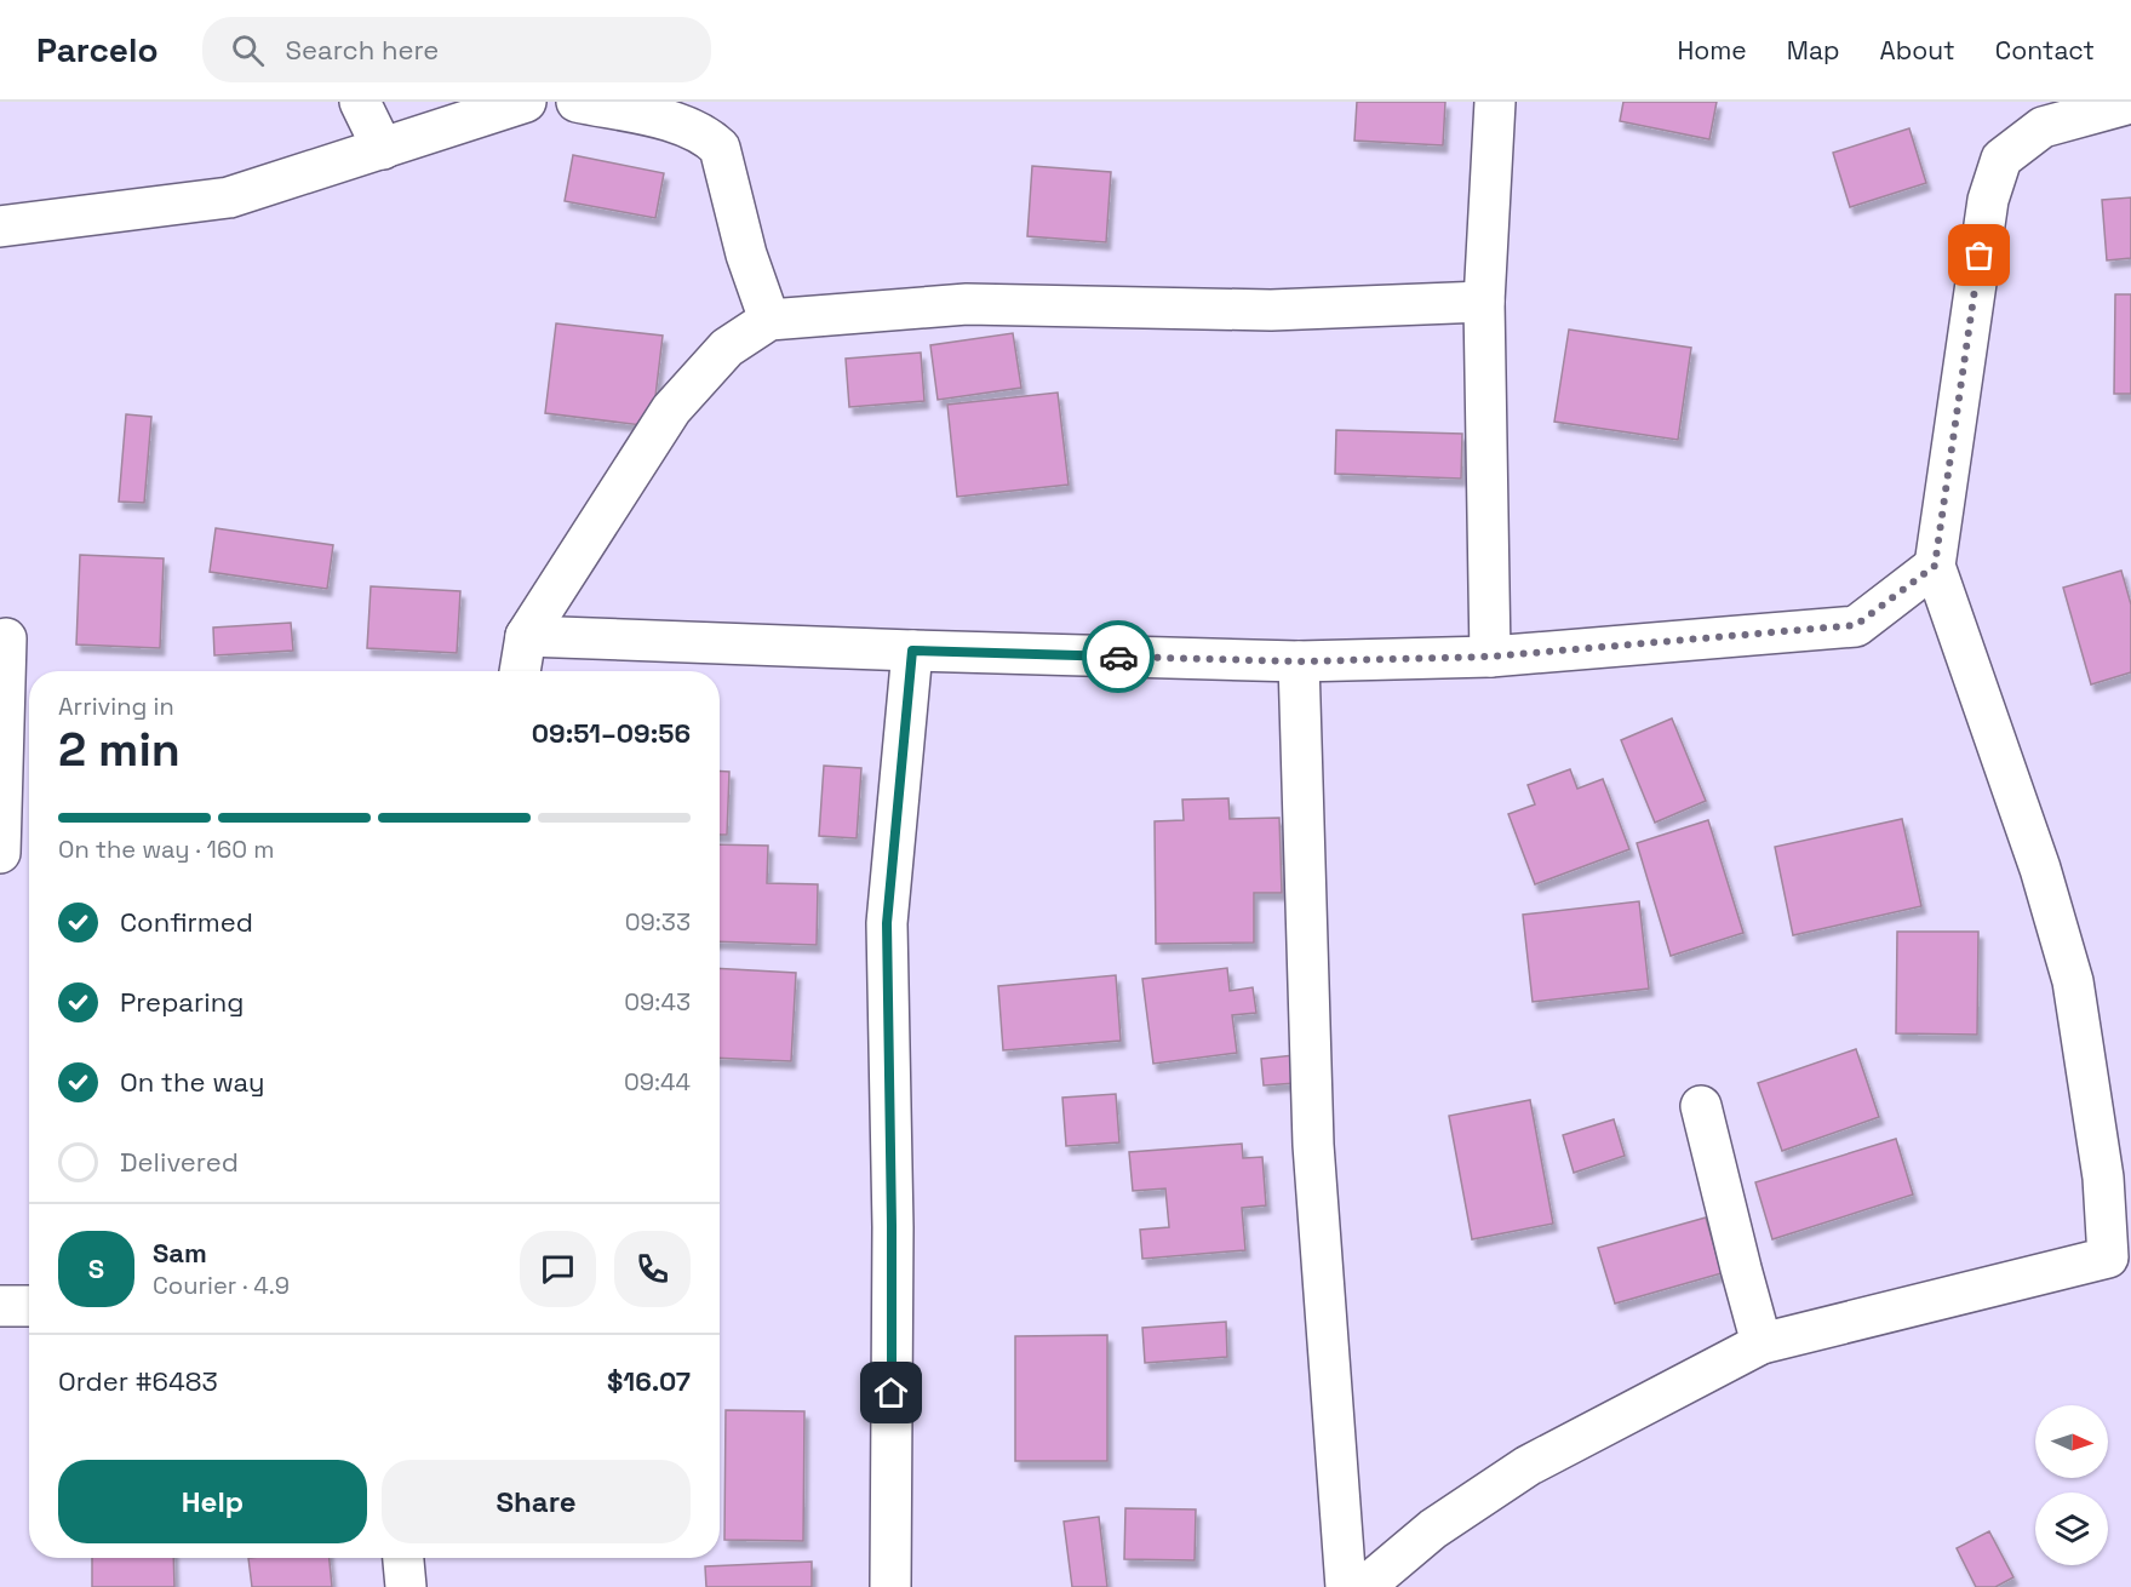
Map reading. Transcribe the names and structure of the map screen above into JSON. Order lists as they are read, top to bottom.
{
  "north": "right",
  "page": {
    "header": "Parcelo",
    "search": "Search here",
    "nav": [
      "Home",
      "Map",
      "About",
      "Contact"
    ],
    "heading": ["2 min", "Arriving in", "09:51–09:56"],
    "panel": [
      "Sam",
      "Courier · 4.9",
      "Order #6483",
      "$16.07"
    ],
    "bar": "On the way · 160 m",
    "list": [
      ["Confirmed", "09:33"],
      ["Preparing", "09:43"],
      ["On the way", "09:44"],
      "Delivered"
    ],
    "round": "S",
    "buttons": ["Help", "Share"]
  }
}
